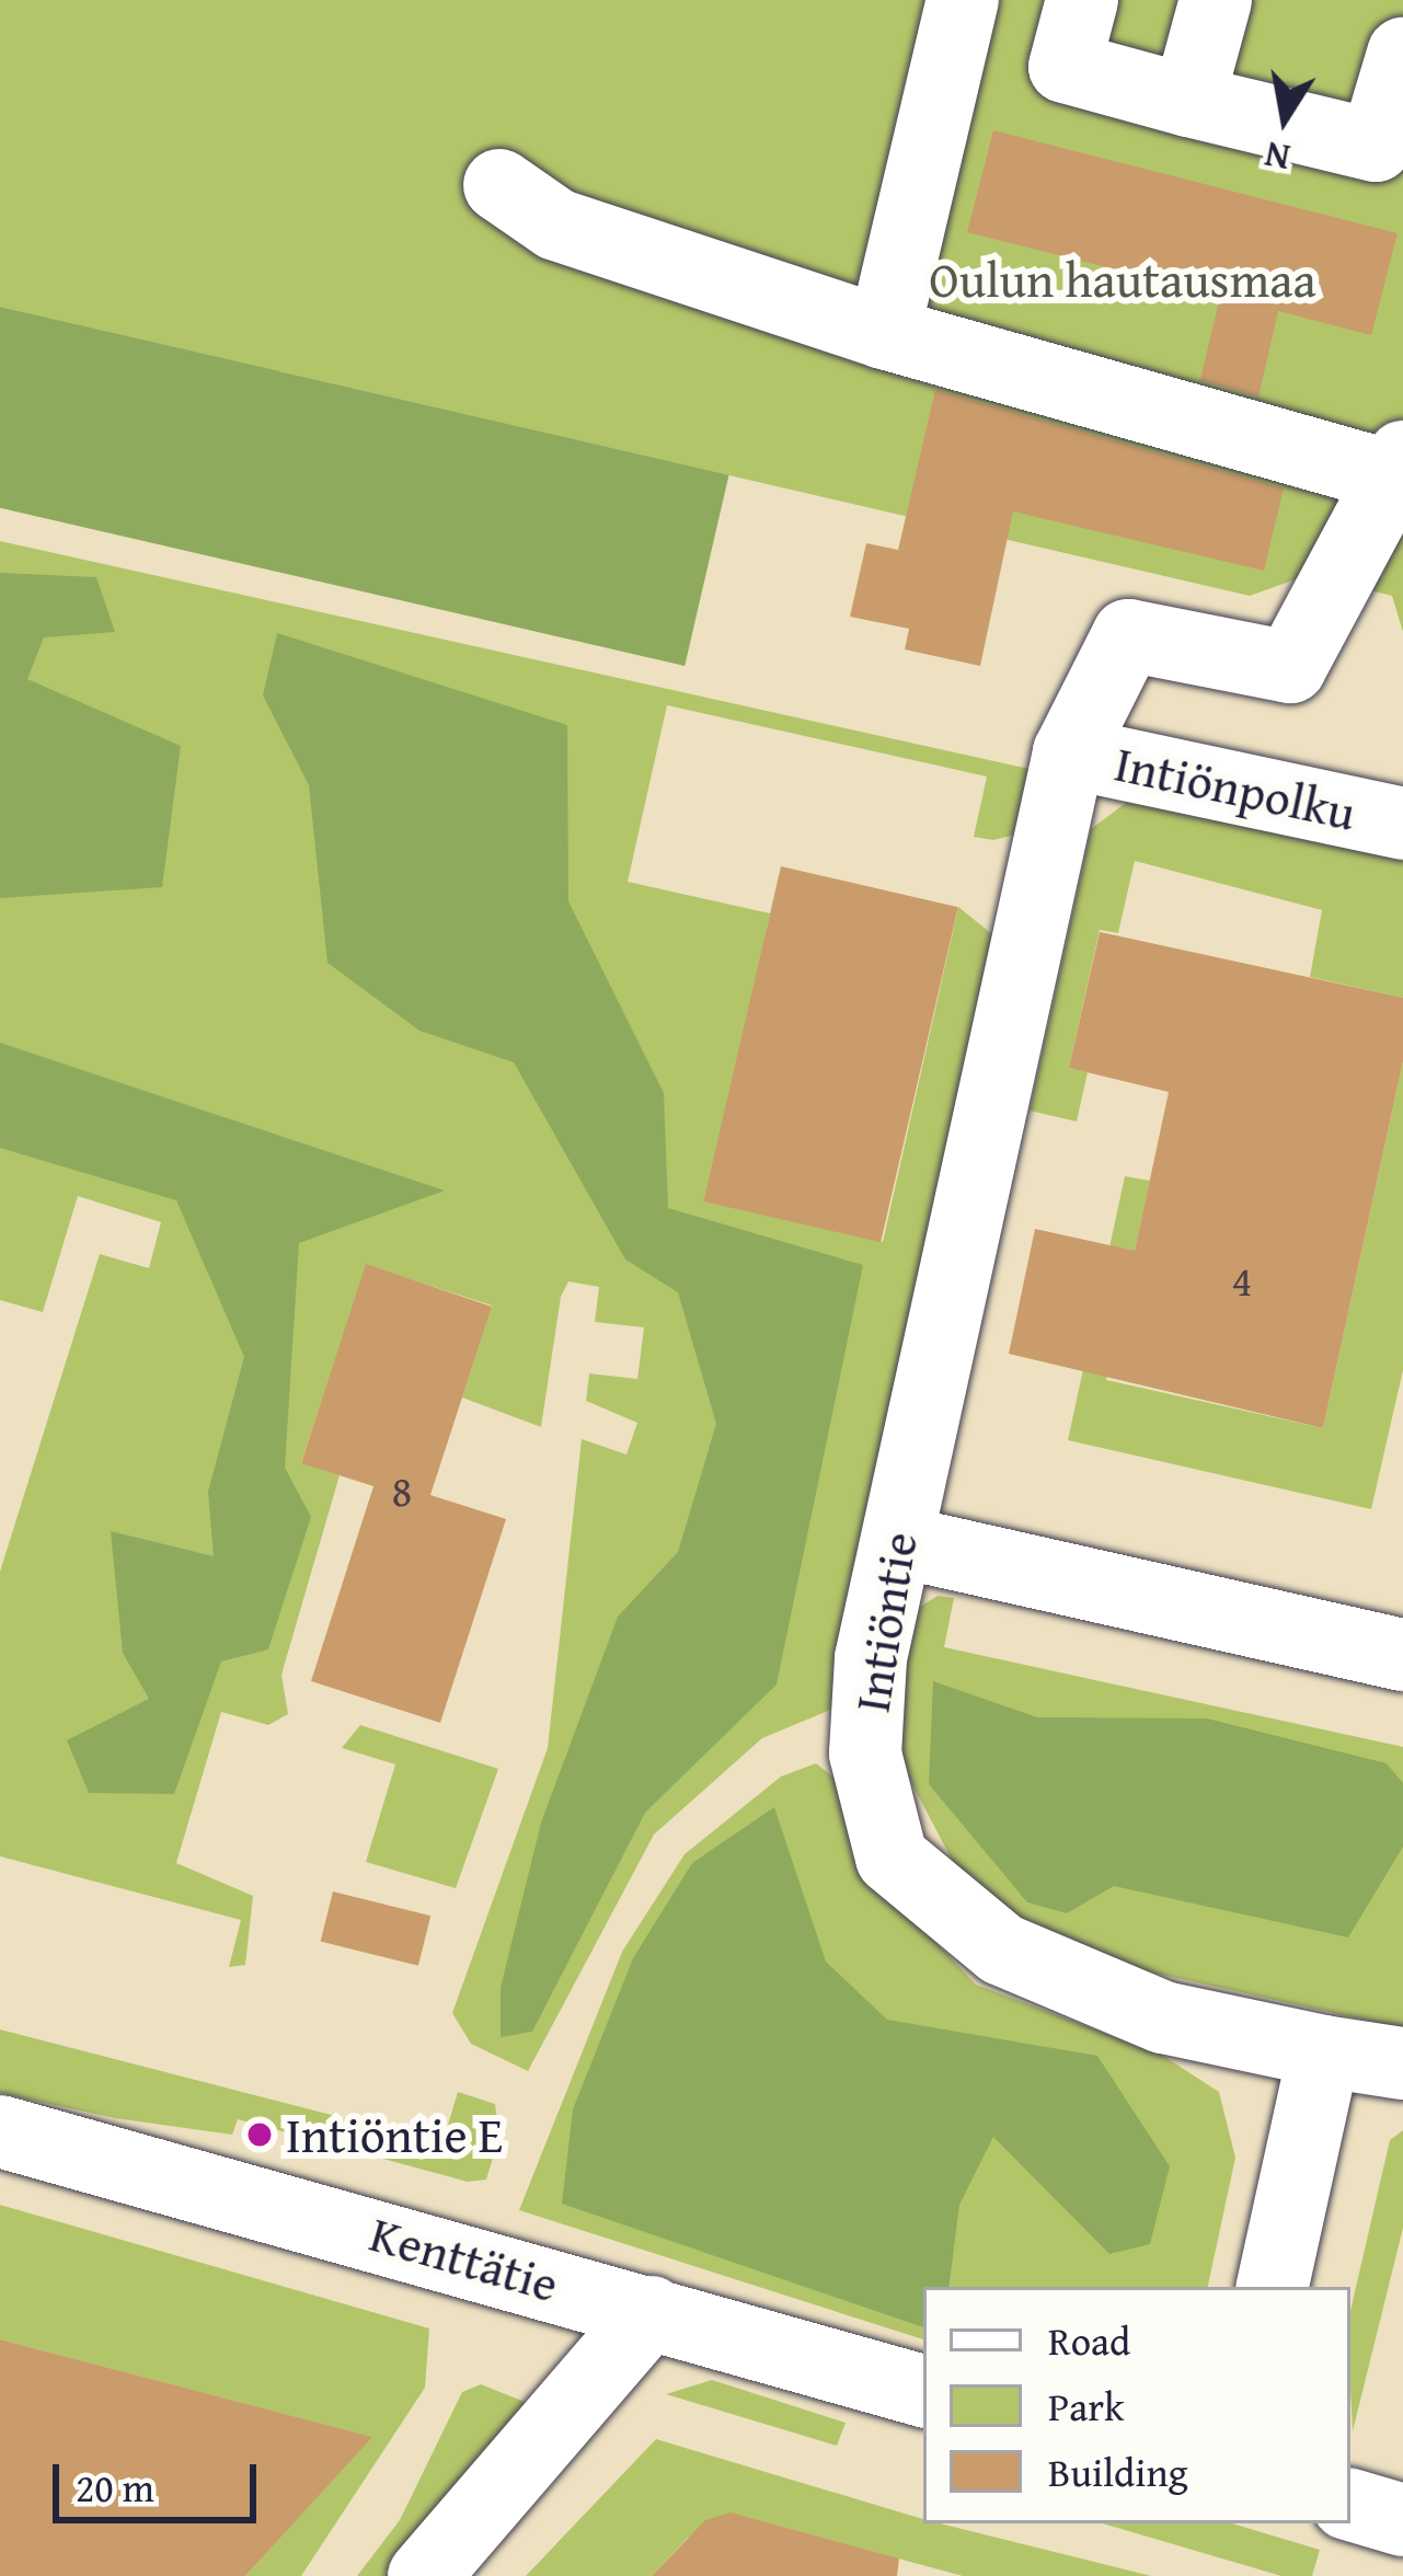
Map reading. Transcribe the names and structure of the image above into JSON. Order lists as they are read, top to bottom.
{
  "streets": {
    "street": ["Intiönpolku", "Intiöntie", "Kenttätie"]
  },
  "crossings": [
    ["Intiönpolku", "Intiöntie"]
  ],
  "parks": ["Oulun hautausmaa"],
  "places": ["Intiöntie E"],
  "house_numbers": ["4", "8"],
  "legend": ["Road", "Park", "Building"],
  "scale_bar": "20 m",
  "north": "bottom"
}
